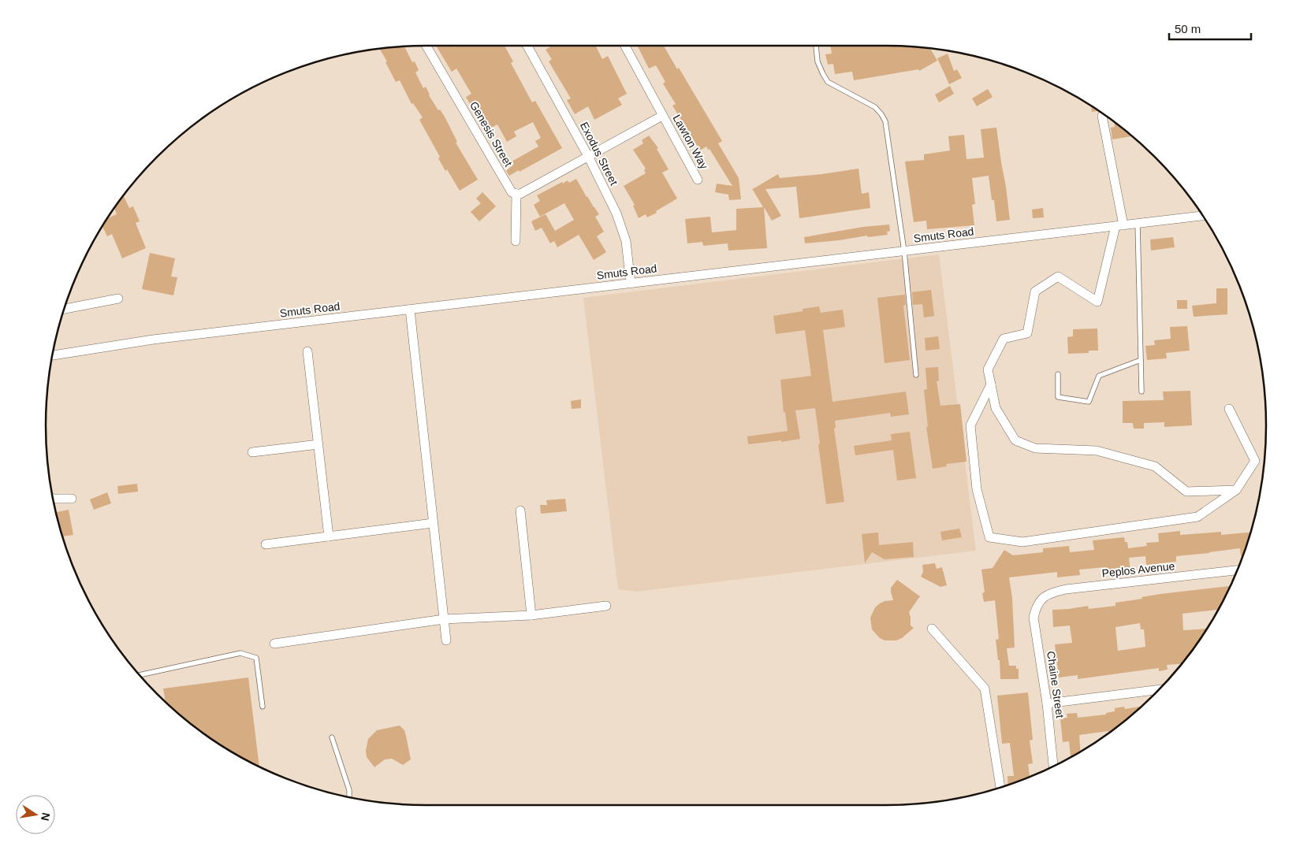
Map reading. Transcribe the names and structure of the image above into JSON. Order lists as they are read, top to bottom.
{
  "streets": {
    "street": [
      "Genesis Street",
      "Lawton Way",
      "Exodus Street",
      "Smuts Road",
      "Peplos Avenue",
      "Chaine Street"
    ]
  },
  "crossings": [
    ["Exodus Street", "Smuts Road"],
    ["Peplos Avenue", "Chaine Street"]
  ],
  "scale_bar": "50 m",
  "north": "right"
}
